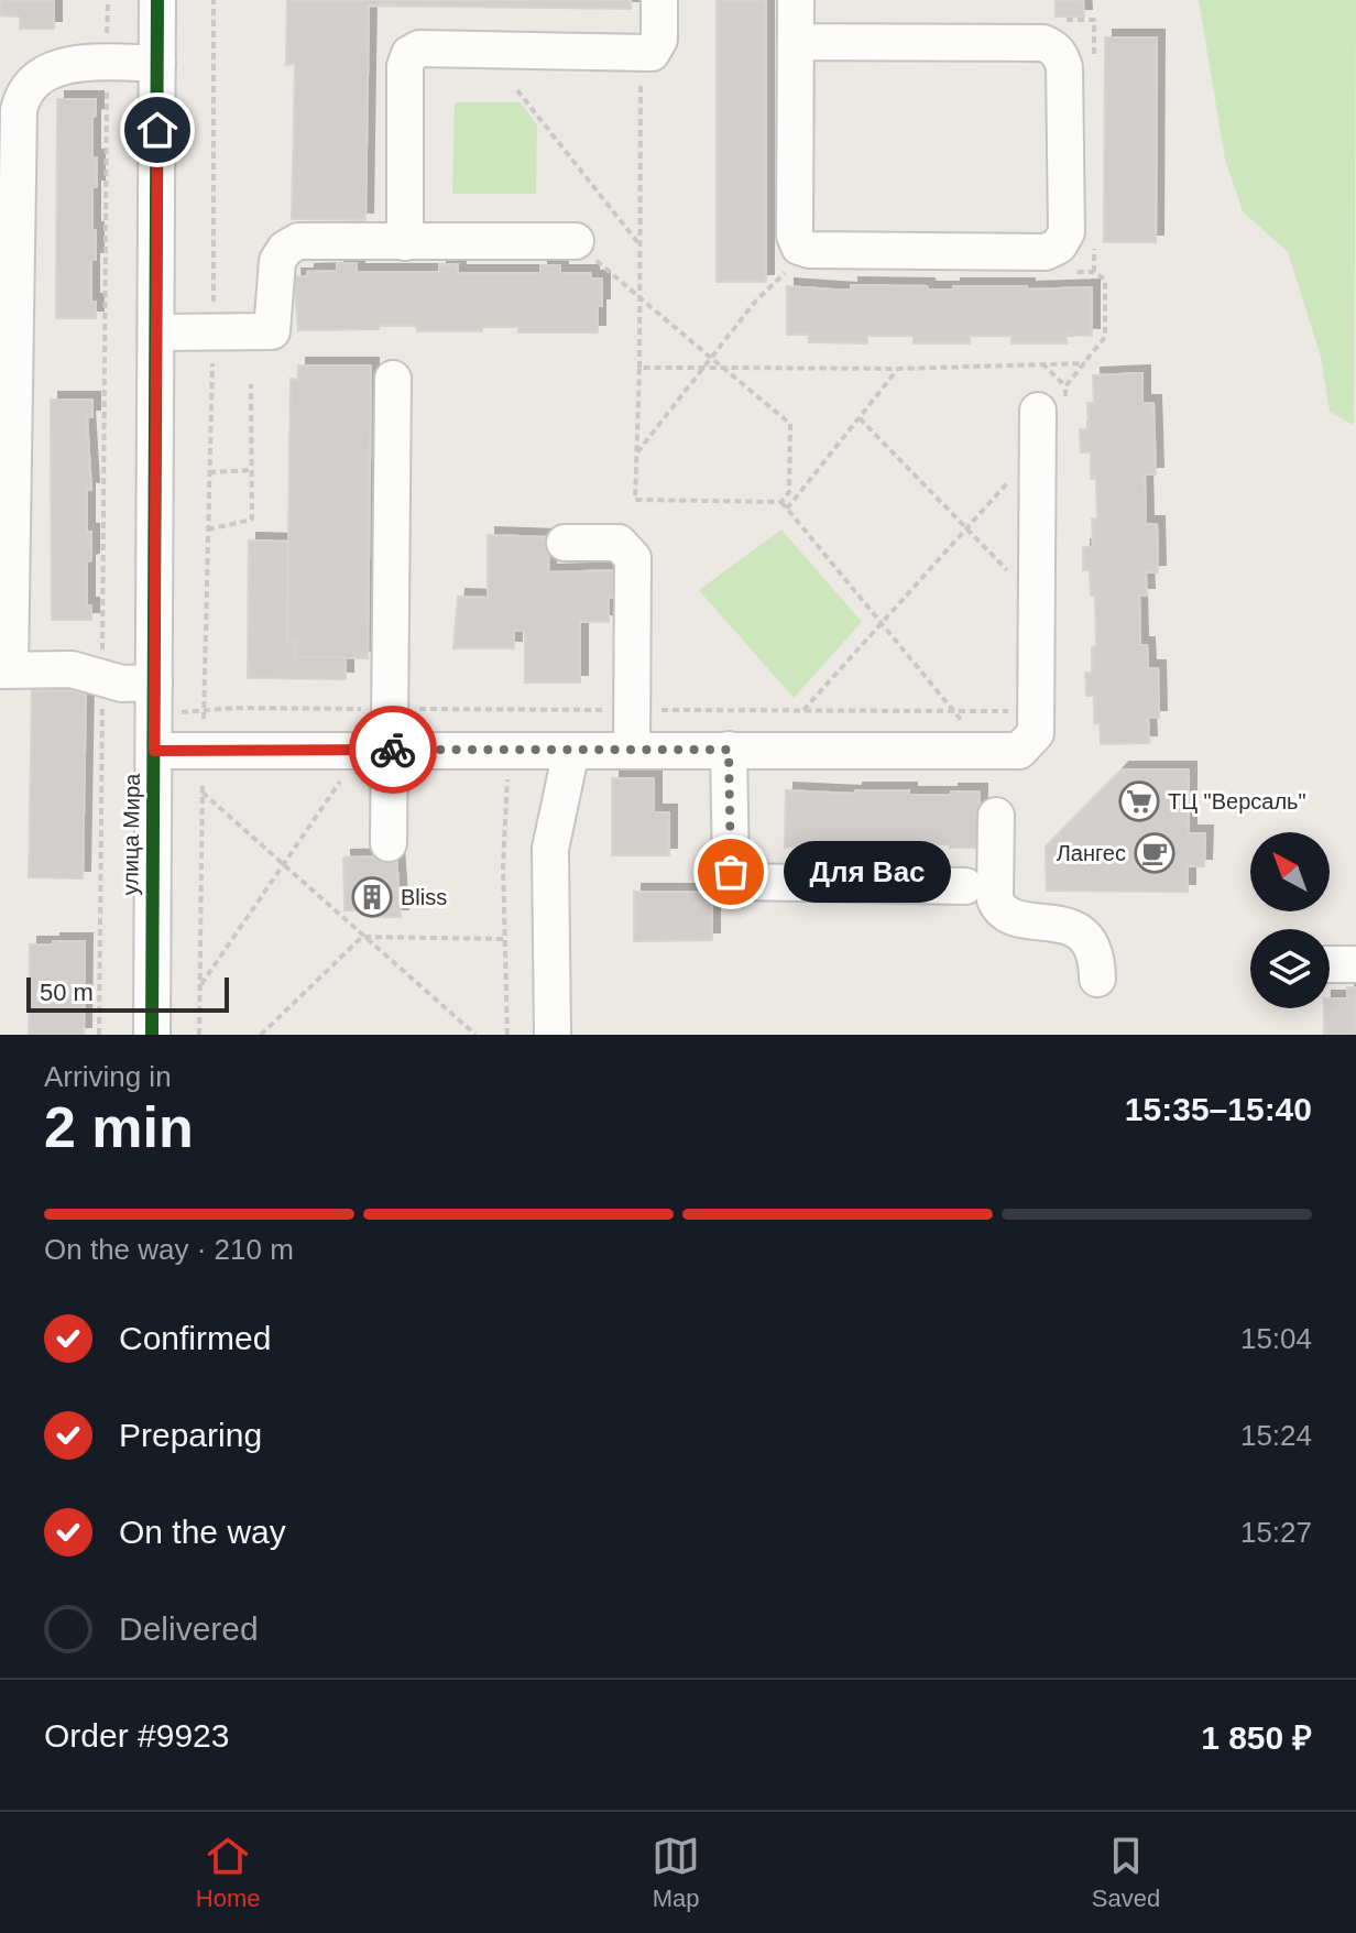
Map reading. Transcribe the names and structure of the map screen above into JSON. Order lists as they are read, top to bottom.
{
  "streets": {
    "street": ["улица Мира"]
  },
  "places": {
    "supermarket": ["ТЦ \"Версаль\""],
    "cafe": ["Лангес"],
    "other": ["Для Вас"],
    "building": ["Bliss"]
  },
  "scale_bar": "50 m",
  "north": "top left",
  "page": {
    "bubble": "Для Вас",
    "scale": "50 m",
    "heading": ["2 min", "Arriving in", "15:35–15:40"],
    "panel": ["Order #9923", "1 850 ₽"],
    "bar": "On the way · 210 m",
    "list": [
      ["Confirmed", "15:04"],
      ["Preparing", "15:24"],
      ["On the way", "15:27"],
      "Delivered"
    ],
    "tabs": ["Home", "Map", "Saved"]
  }
}
